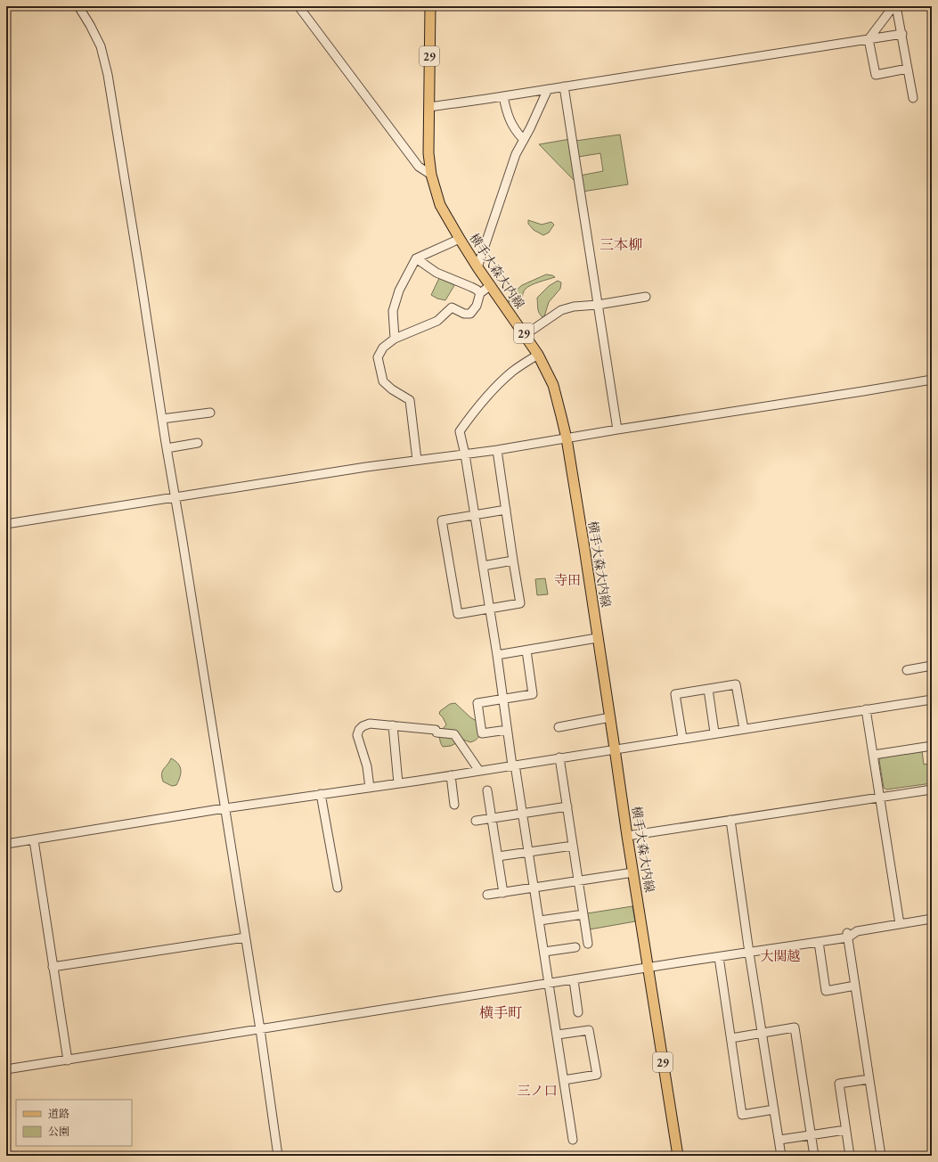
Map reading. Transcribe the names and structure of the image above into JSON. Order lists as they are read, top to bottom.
{
  "streets": {
    "main road": ["29", "横手大森大内線"]
  },
  "districts": [
    "三本柳",
    "寺田",
    "大関越",
    "横手町",
    "三ノ口"
  ],
  "legend": ["道路", "公園"]
}
